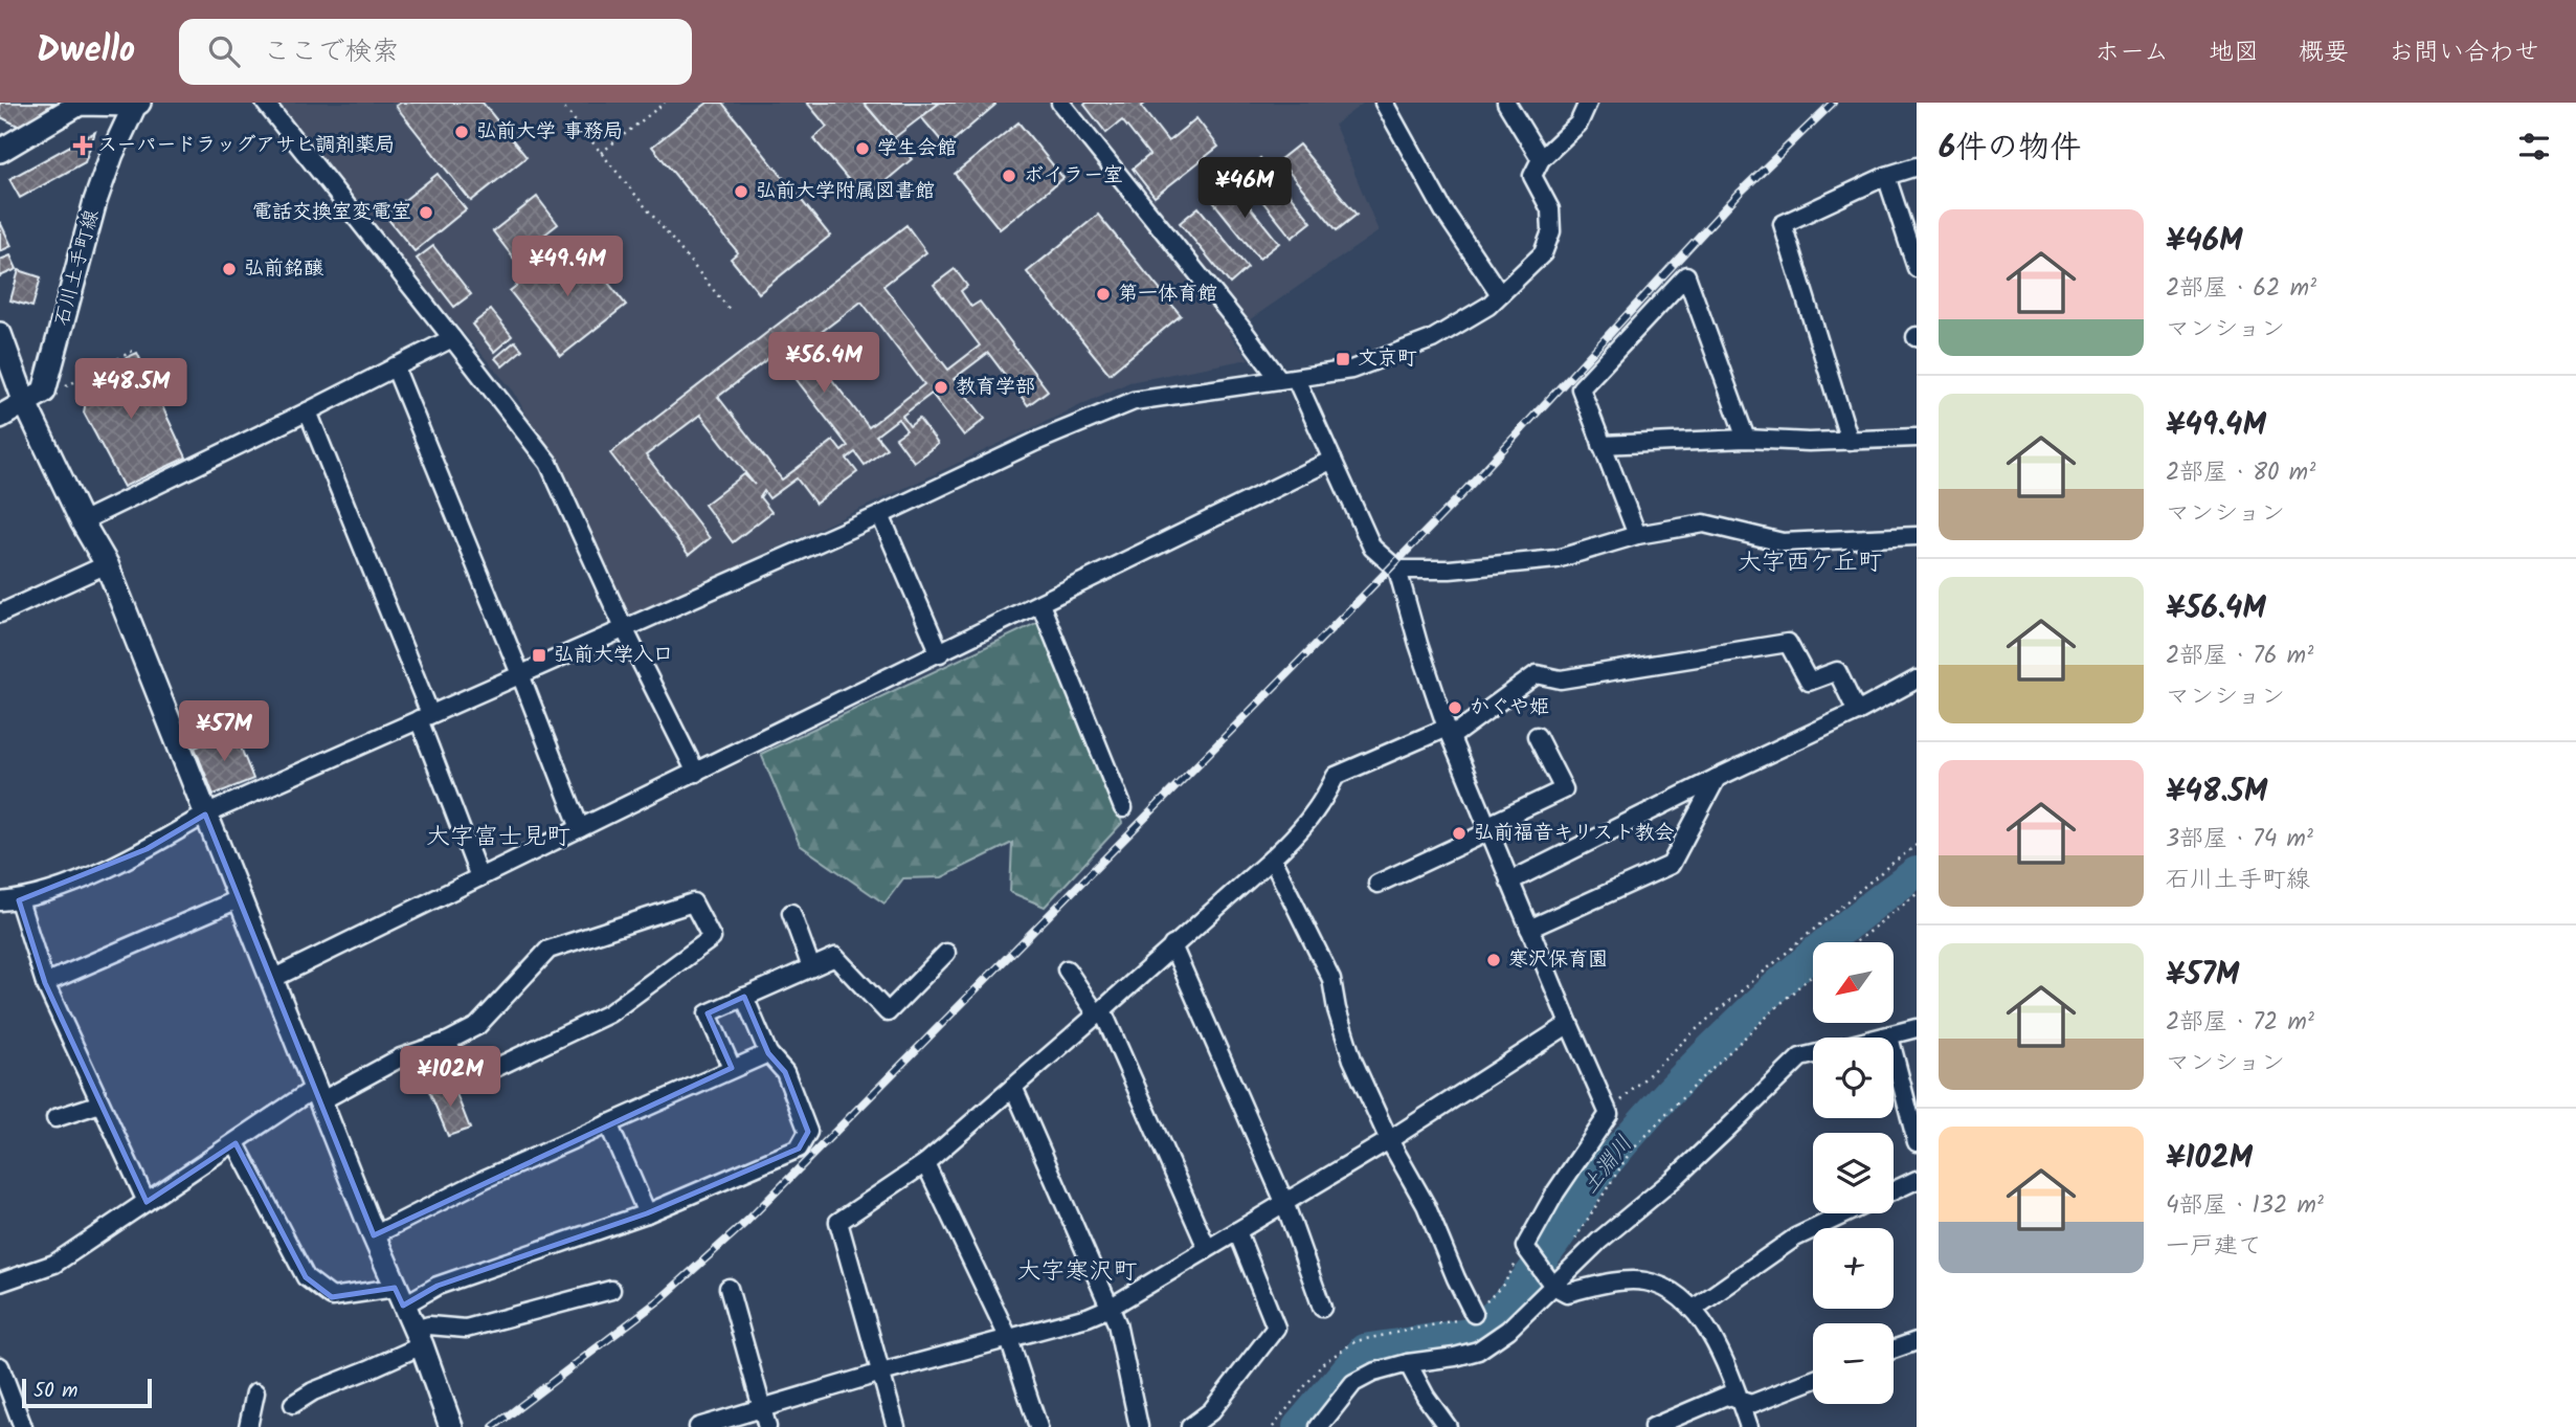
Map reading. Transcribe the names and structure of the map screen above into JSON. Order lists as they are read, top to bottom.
{
  "streets": {
    "street": ["石川土手町線"]
  },
  "districts": ["大字西ケ丘町", "大字富士見町", "大字寒沢町"],
  "water": ["土淵川"],
  "places": {
    "other": [
      "弘前大学 事務局",
      "学生会館",
      "ボイラー室",
      "弘前大学附属図書館",
      "電話交換室変電室",
      "弘前銘醸",
      "第一体育館",
      "教育学部",
      "かぐや姫",
      "弘前福音キリスト教会",
      "寒沢保育園"
    ],
    "health": ["スーパードラッグアサヒ調剤薬局"],
    "transit": ["文京町", "弘前大学入口"]
  },
  "scale_bar": "50 m",
  "north": "bottom left",
  "page": {
    "header": "Dwello",
    "search": "ここで検索",
    "nav": [
      "ホーム",
      "地図",
      "概要",
      "お問い合わせ"
    ],
    "heading": "6件の物件",
    "price": [
      "¥46M",
      "¥49.4M",
      "¥56.4M",
      "¥48.5M",
      "¥57M",
      "¥102M"
    ],
    "list": [
      {
        "name": "¥46M",
        "note": "2部屋 · 62 m² · マンション"
      },
      {
        "name": "¥49.4M",
        "note": "2部屋 · 80 m² · マンション"
      },
      {
        "name": "¥56.4M",
        "note": "2部屋 · 76 m² · マンション"
      },
      {
        "name": "¥48.5M",
        "note": "3部屋 · 74 m² · 石川土手町線"
      },
      {
        "name": "¥57M",
        "note": "2部屋 · 72 m² · マンション"
      },
      {
        "name": "¥102M",
        "note": "4部屋 · 132 m² · 一戸建て"
      }
    ],
    "map_buttons": ["+", "−"],
    "scale": "50 m"
  }
}
